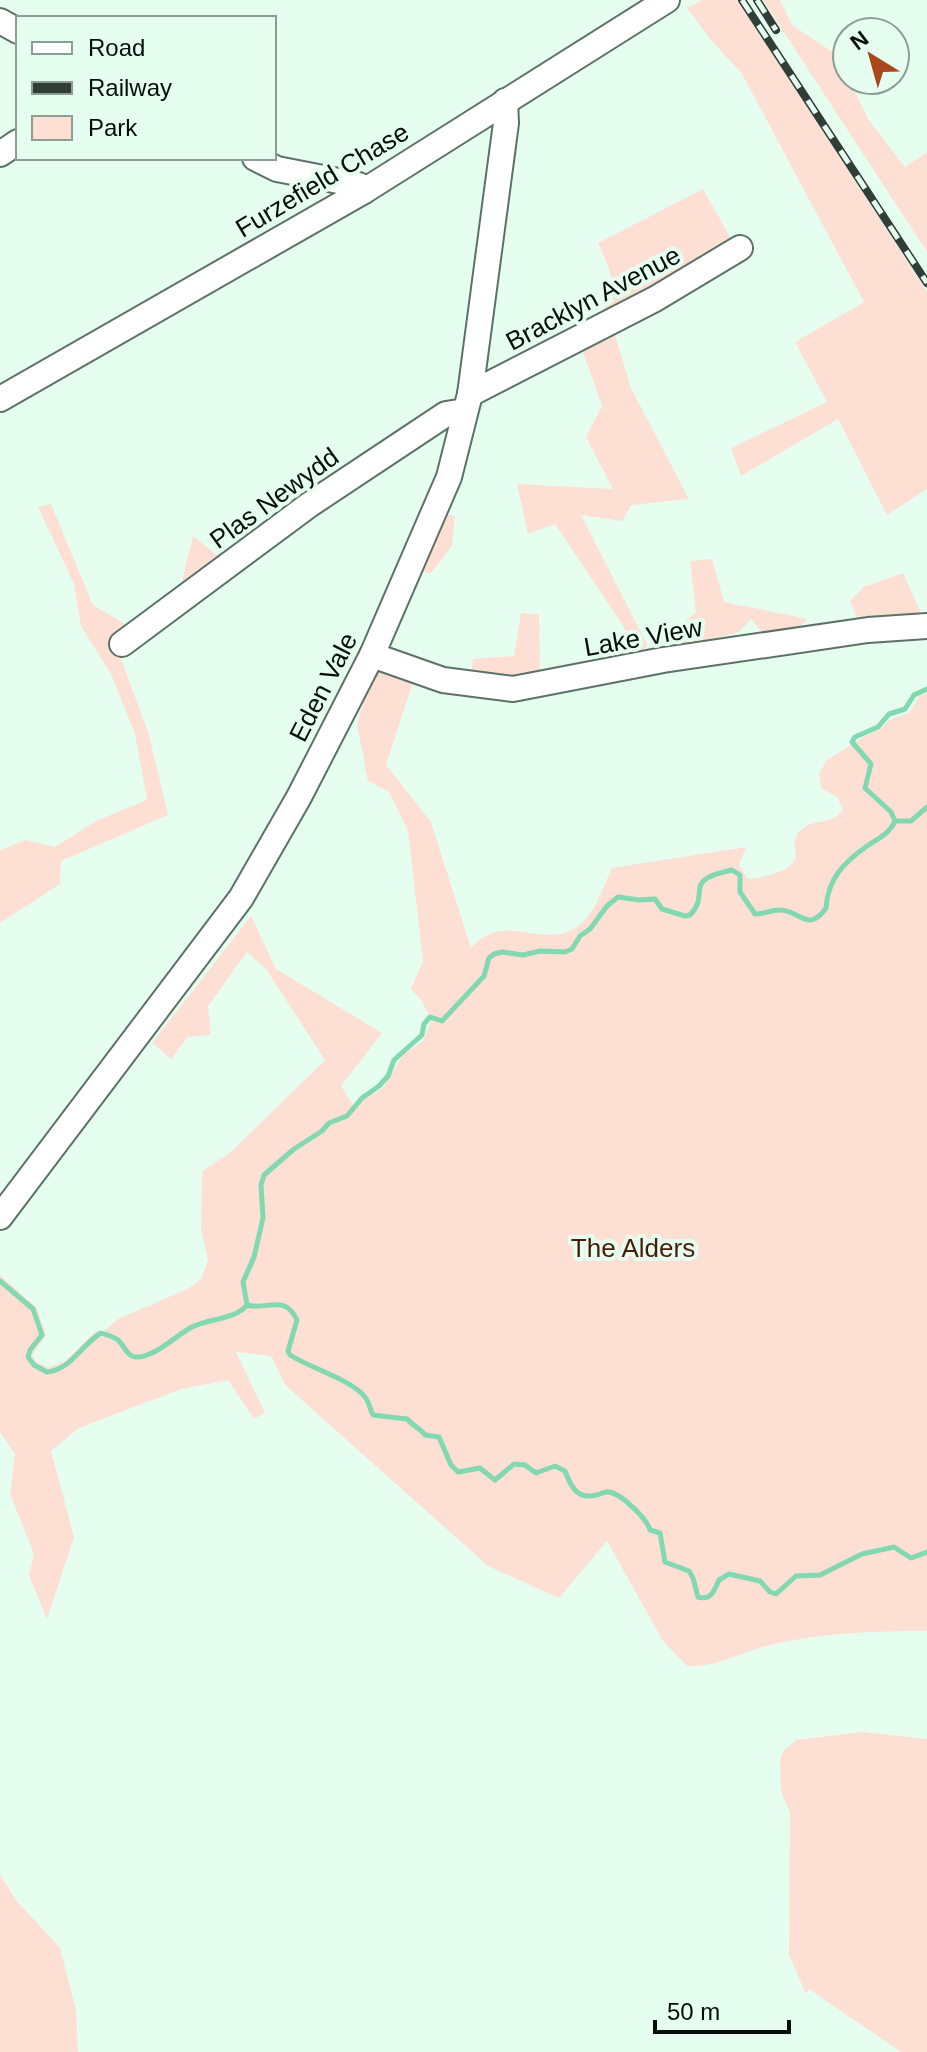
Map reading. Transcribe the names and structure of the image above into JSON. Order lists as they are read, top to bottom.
{
  "streets": {
    "street": [
      "Furzefield Chase",
      "Bracklyn Avenue",
      "Plas Newydd",
      "Lake View",
      "Eden Vale"
    ]
  },
  "crossings": [
    ["Furzefield Chase", "Eden Vale"],
    ["Bracklyn Avenue", "Plas Newydd"],
    ["Bracklyn Avenue", "Eden Vale"],
    ["Plas Newydd", "Eden Vale"],
    ["Lake View", "Eden Vale"]
  ],
  "parks": ["The Alders"],
  "legend": ["Road", "Railway", "Park"],
  "scale_bar": "50 m",
  "north": "top left"
}
